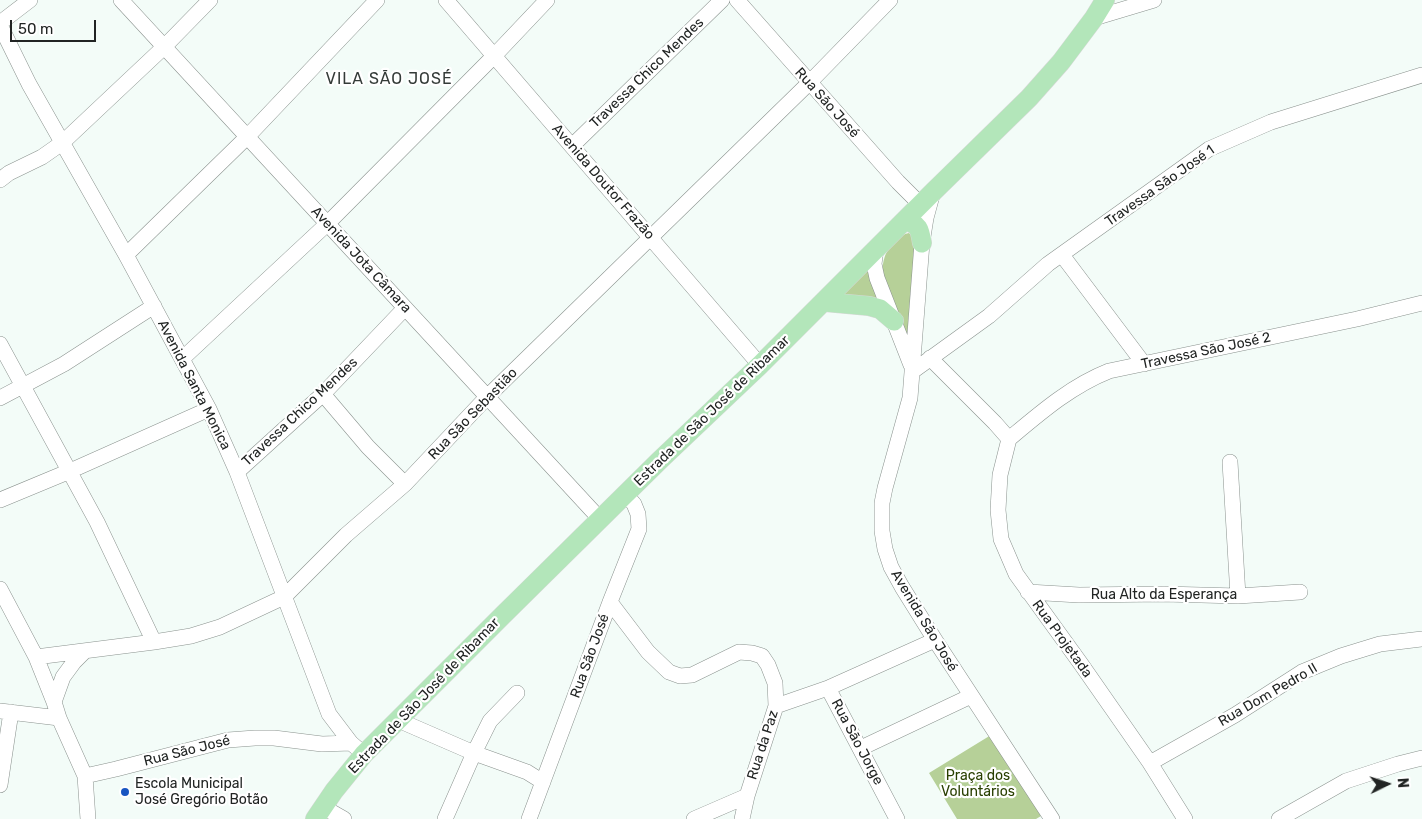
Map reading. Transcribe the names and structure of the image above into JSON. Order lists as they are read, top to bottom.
{
  "streets": {
    "main road": ["Estrada de São José de Ribamar"],
    "street": [
      "Travessa Chico Mendes",
      "Rua São José",
      "Avenida Doutor Frazão",
      "Travessa São José 1",
      "Avenida Jota Câmara",
      "Travessa São José 2",
      "Avenida Santa Monica",
      "Rua São Sebastião",
      "Rua Alto da Esperança",
      "Avenida São José",
      "Rua Projetada",
      "Rua Dom Pedro II",
      "Rua São Jorge",
      "Rua da Paz"
    ]
  },
  "crossings": [
    ["Travessa Chico Mendes", "Avenida Doutor Frazão"],
    ["Travessa Chico Mendes", "Avenida Jota Câmara"],
    ["Travessa Chico Mendes", "Avenida Santa Monica"],
    ["Rua São José", "Avenida Santa Monica"],
    ["Rua São José", "Estrada de São José de Ribamar"],
    ["Rua São José", "Rua São Sebastião"],
    ["Rua São José", "Avenida São José"],
    ["Rua São José", "Rua da Paz"],
    ["Avenida Doutor Frazão", "Estrada de São José de Ribamar"],
    ["Avenida Doutor Frazão", "Rua São Sebastião"],
    ["Travessa São José 1", "Avenida São José"],
    ["Avenida Jota Câmara", "Estrada de São José de Ribamar"],
    ["Avenida Jota Câmara", "Rua São Sebastião"],
    ["Travessa São José 2", "Rua Projetada"],
    ["Avenida Santa Monica", "Estrada de São José de Ribamar"],
    ["Avenida Santa Monica", "Rua São Sebastião"],
    ["Estrada de São José de Ribamar", "Avenida São José"],
    ["Rua Alto da Esperança", "Rua Projetada"],
    ["Rua Projetada", "Rua Dom Pedro II"],
    ["Rua São Jorge", "Rua da Paz"]
  ],
  "districts": ["VILA SÃO JOSÉ"],
  "parks": ["Praça dos Voluntários"],
  "places": ["Escola Municipal José Gregório Botão"],
  "scale_bar": "50 m",
  "north": "right"
}
